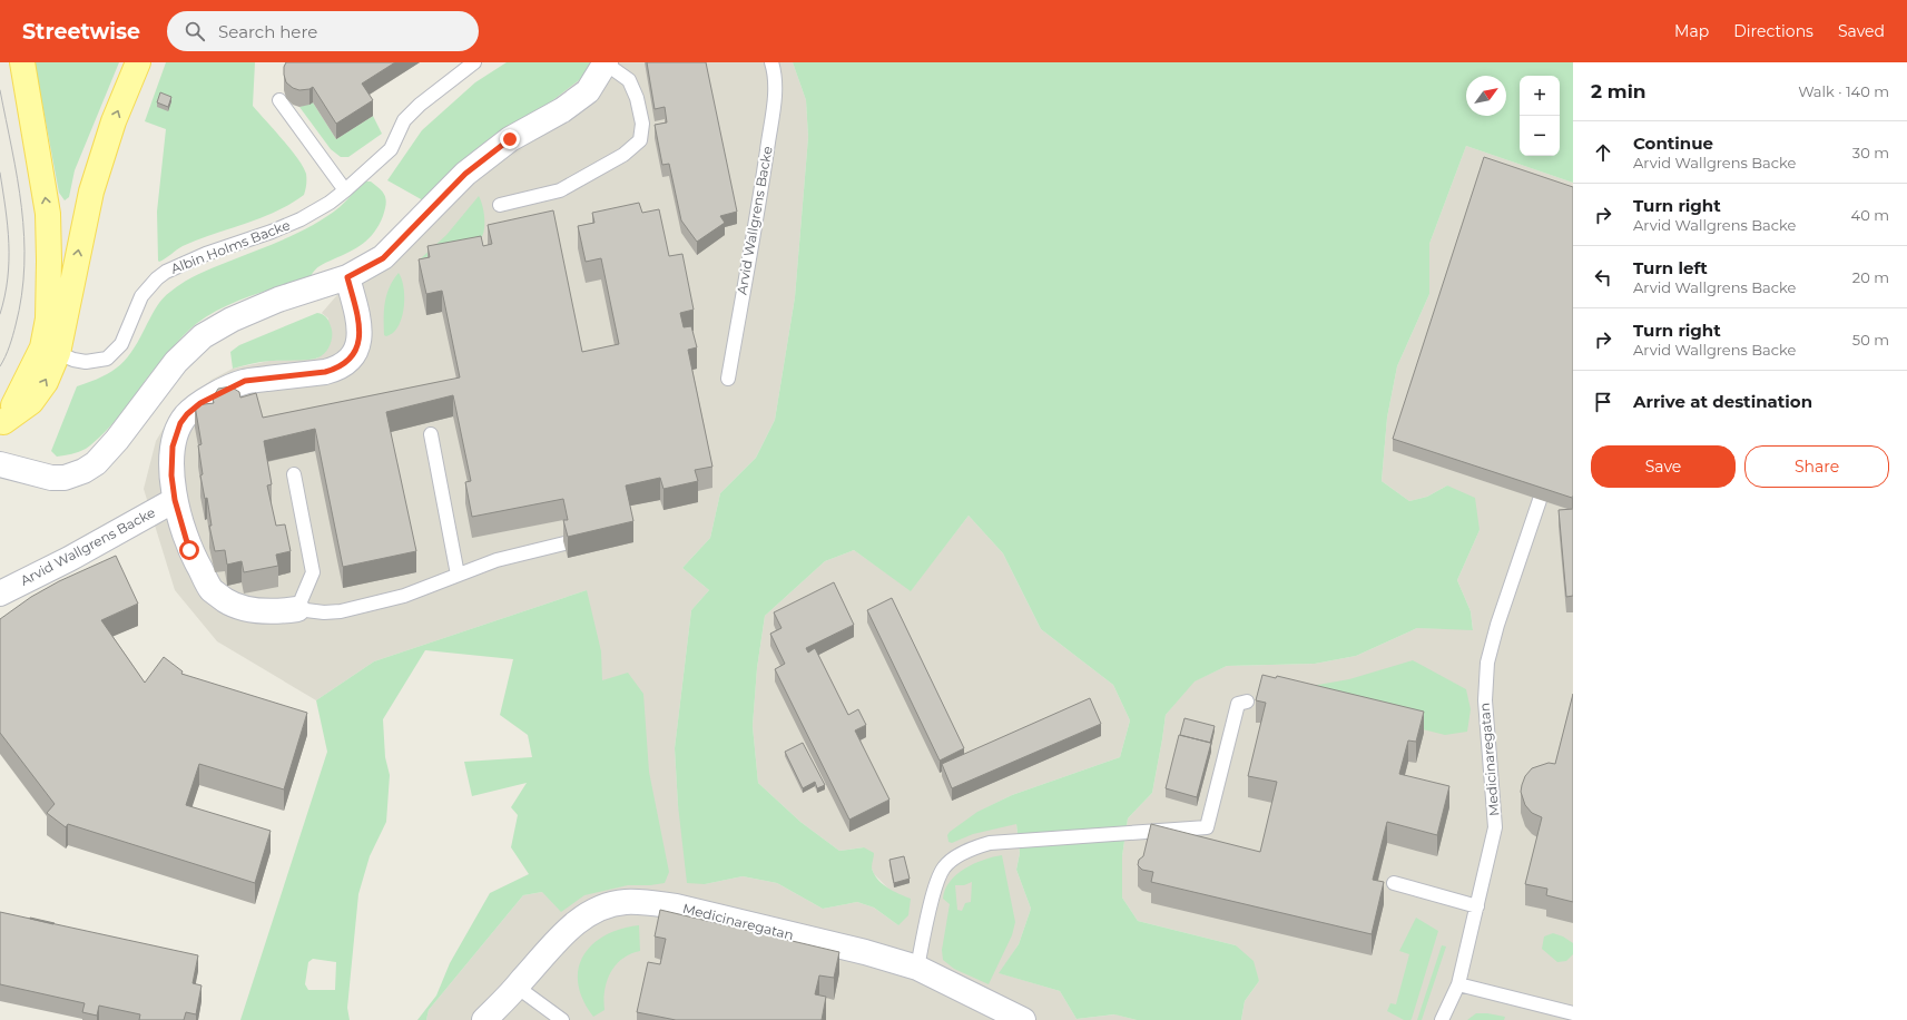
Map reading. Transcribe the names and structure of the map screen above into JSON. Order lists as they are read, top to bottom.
{
  "streets": {
    "street": ["Arvid Wallgrens Backe", "Medicinaregatan"],
    "lane": ["Albin Holms Backe"]
  },
  "north": "top right",
  "page": {
    "header": "Streetwise",
    "search": "Search here",
    "nav": ["Map", "Directions", "Saved"],
    "heading": ["2 min", "Walk · 140 m"],
    "map_buttons": ["+", "−"],
    "list": [
      ["Continue", "Arvid Wallgrens Backe", "30 m"],
      ["Turn right", "Arvid Wallgrens Backe", "40 m"],
      ["Turn left", "Arvid Wallgrens Backe", "20 m"],
      ["Turn right", "Arvid Wallgrens Backe", "50 m"],
      "Arrive at destination"
    ],
    "buttons": ["Save", "Share"]
  }
}
